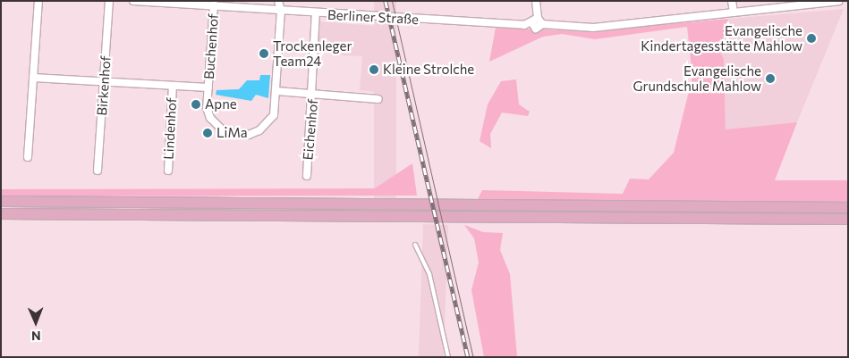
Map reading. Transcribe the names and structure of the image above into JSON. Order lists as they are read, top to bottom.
{
  "streets": {
    "street": [
      "Berliner Straße",
      "Buchenhof",
      "Birkenhof",
      "Lindenhof",
      "Eichenhof"
    ]
  },
  "crossings": [
    ["Berliner Straße", "Buchenhof"]
  ],
  "places": [
    "Evangelische Kindertagesstätte Mahlow",
    "Trockenleger Team24",
    "Kleine Strolche",
    "Evangelische Grundschule Mahlow",
    "Apne",
    "LiMa"
  ],
  "north": "bottom"
}
